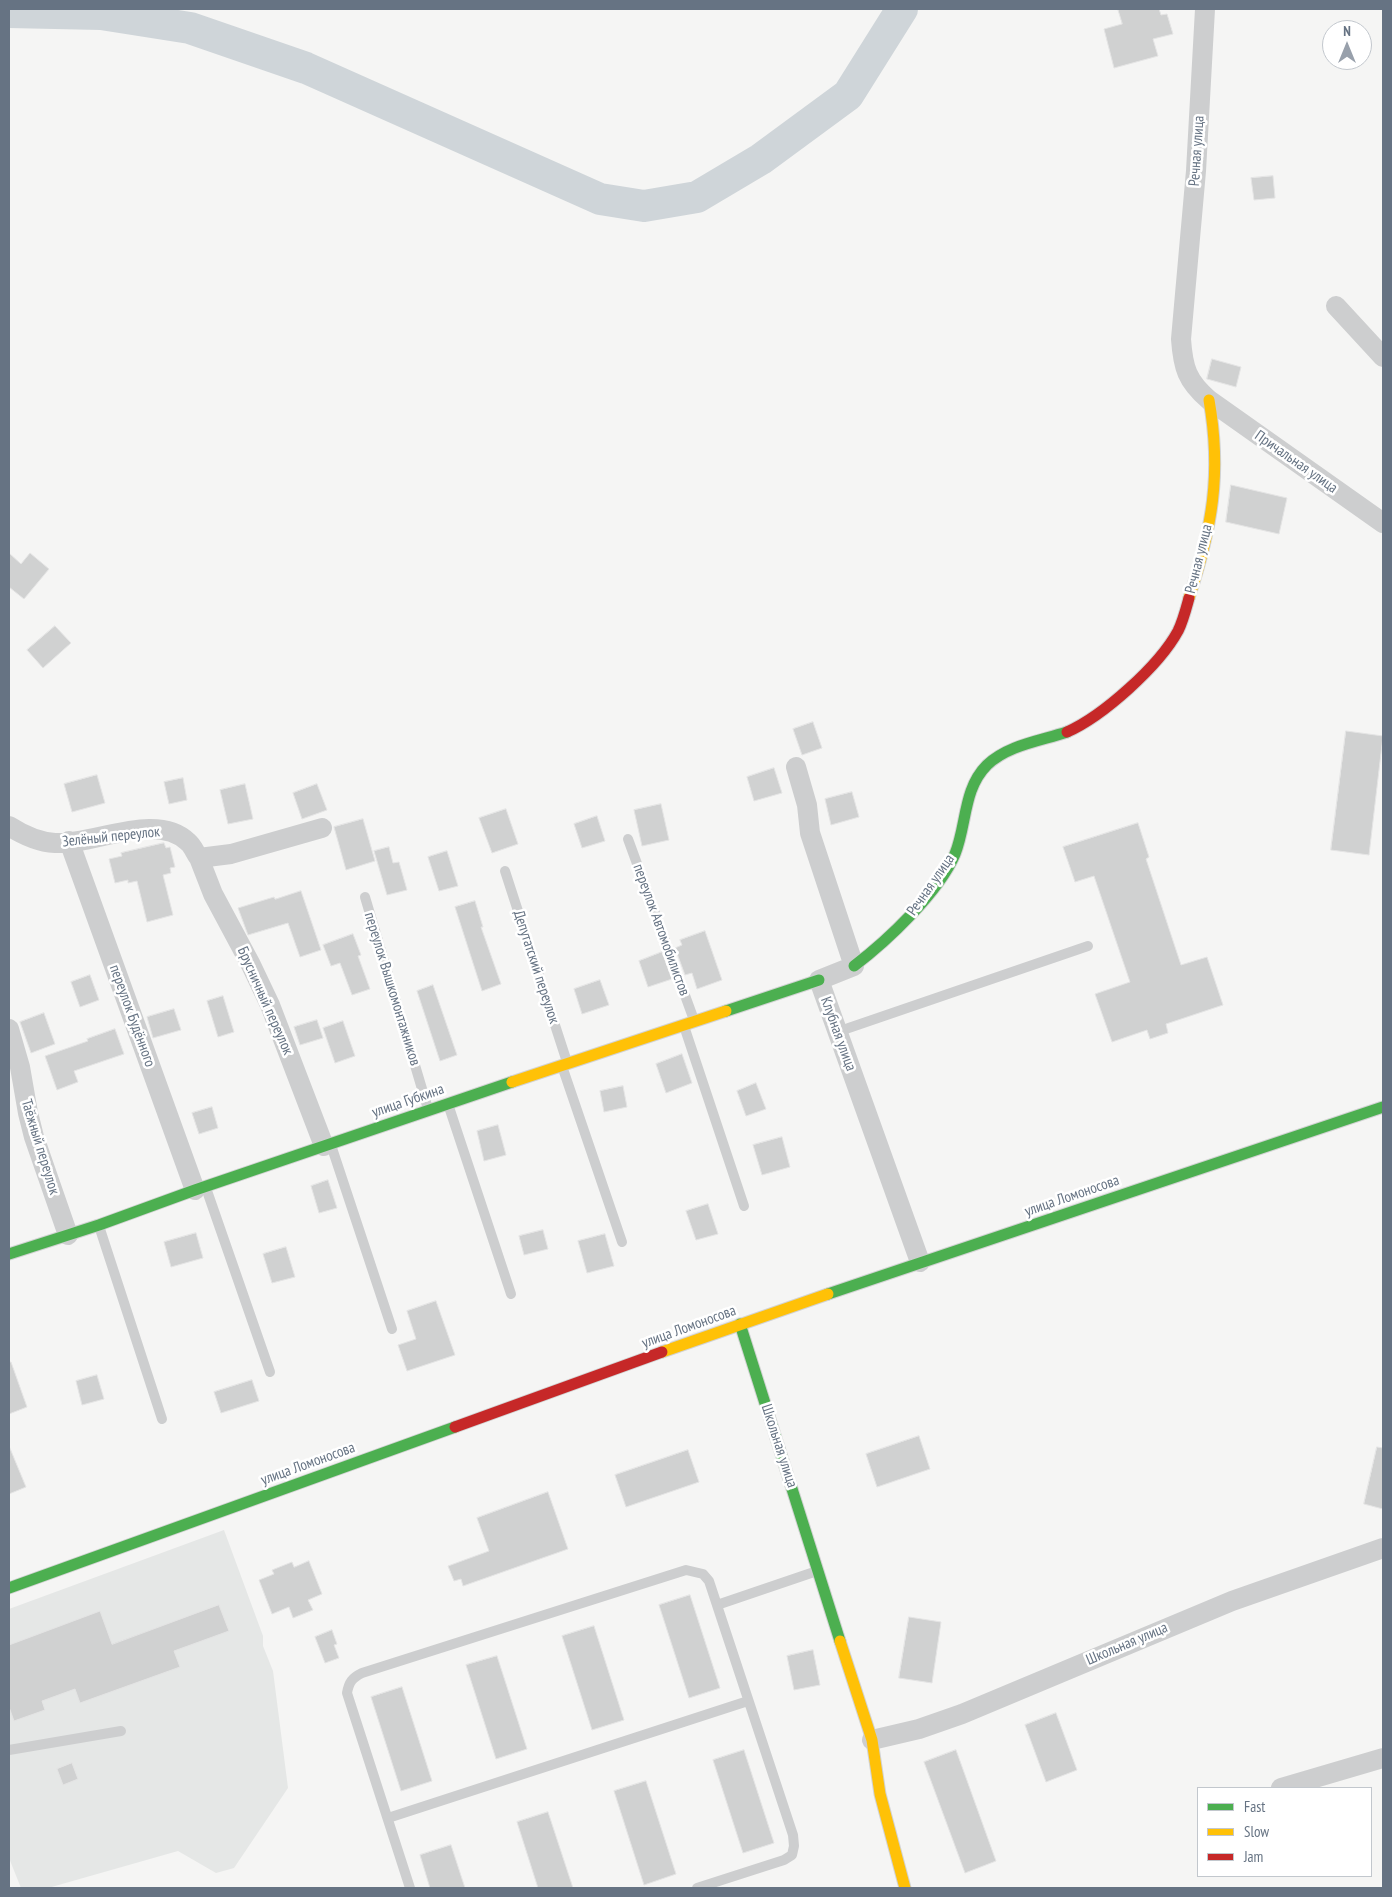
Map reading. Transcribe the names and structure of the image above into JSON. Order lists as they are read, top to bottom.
{
  "streets": {
    "street": [
      "Речная улица",
      "Причальная улица",
      "Зелёный переулок",
      "Брусничный переулок",
      "переулок Будённого",
      "Клубная улица",
      "улица Губкина",
      "Таёжный переулок",
      "улица Ломоносова",
      "Школьная улица"
    ],
    "lane": ["переулок Автомобилистов", "Депутатский переулок", "переулок Вышкомонтажников"]
  },
  "crossings": [
    ["Речная улица", "Причальная улица"],
    ["Речная улица", "Клубная улица"],
    ["Зелёный переулок", "Брусничный переулок"],
    ["Зелёный переулок", "переулок Будённого"],
    ["переулок Автомобилистов", "улица Губкина"],
    ["Депутатский переулок", "улица Губкина"],
    ["переулок Вышкомонтажников", "улица Губкина"],
    ["Брусничный переулок", "улица Губкина"],
    ["переулок Будённого", "улица Губкина"],
    ["Клубная улица", "улица Губкина"],
    ["Клубная улица", "улица Ломоносова"],
    ["улица Губкина", "Таёжный переулок"],
    ["улица Ломоносова", "Школьная улица"]
  ],
  "legend": ["Fast", "Slow", "Jam"],
  "north": "top"
}
